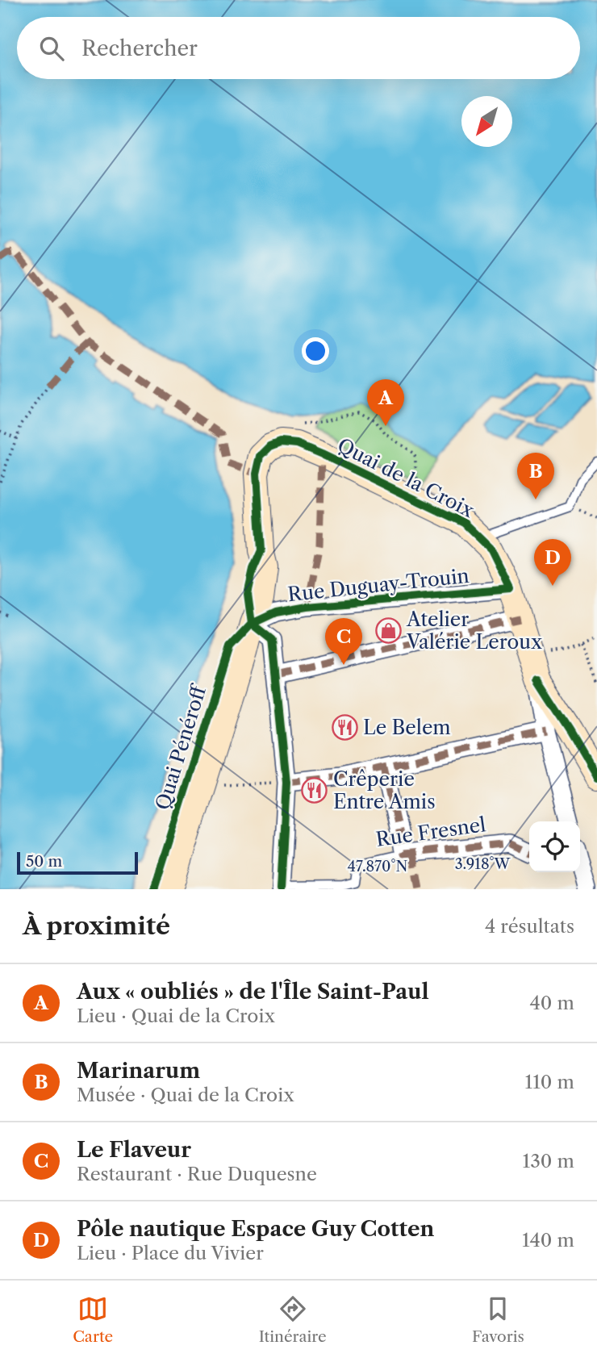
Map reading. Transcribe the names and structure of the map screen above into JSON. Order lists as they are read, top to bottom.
{
  "streets": {
    "main road": ["Quai de la Croix", "Quai Pénéroff"],
    "street": ["Rue Duguay-Trouin", "Rue Fresnel"]
  },
  "crossings": [
    ["Quai de la Croix", "Rue Duguay-Trouin"],
    ["Quai de la Croix", "Quai Pénéroff"],
    ["Rue Duguay-Trouin", "Quai Pénéroff"]
  ],
  "places": {
    "shop": ["Atelier Valérie Leroux"],
    "restaurant": ["Le Belem", "Crêperie Entre Amis"]
  },
  "scale_bar": "50 m",
  "north": "bottom left",
  "page": {
    "search": "Rechercher",
    "pins": [
      "A",
      "B",
      "D",
      "C"
    ],
    "scale": "50 m",
    "heading": ["À proximité", "4 résultats"],
    "list": [
      {
        "mark": "A",
        "name": "Aux « oubliés » de l'Île Saint-Paul",
        "note": "Lieu · Quai de la Croix",
        "value": "40 m"
      },
      {
        "mark": "B",
        "name": "Marinarum",
        "note": "Musée · Quai de la Croix",
        "value": "110 m"
      },
      {
        "mark": "C",
        "name": "Le Flaveur",
        "note": "Restaurant · Rue Duquesne",
        "value": "130 m"
      },
      {
        "mark": "D",
        "name": "Pôle nautique Espace Guy Cotten",
        "note": "Lieu · Place du Vivier",
        "value": "140 m"
      }
    ],
    "nav": ["Carte", "Itinéraire", "Favoris"]
  },
  "coordinates": ["3.918°W", "47.870°N"]
}
